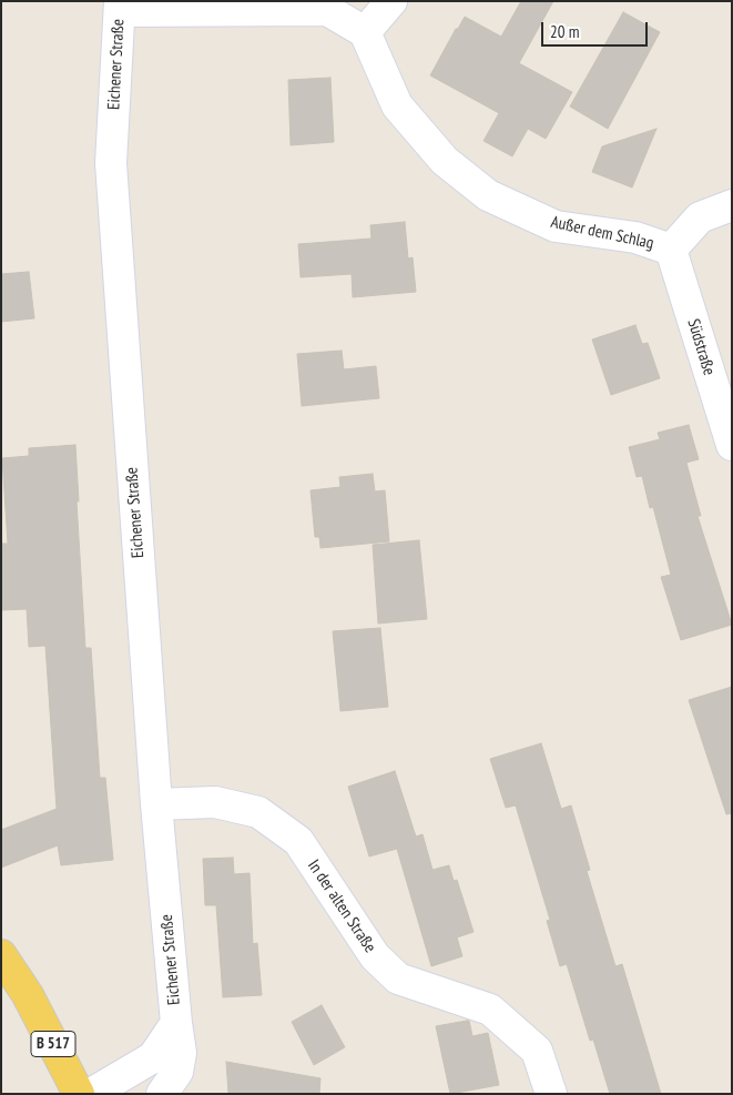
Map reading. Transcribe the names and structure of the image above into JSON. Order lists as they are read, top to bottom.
{
  "streets": {
    "main road": ["B 517"],
    "street": [
      "Eichener Straße",
      "Außer dem Schlag",
      "Südstraße",
      "In der alten Straße"
    ]
  },
  "crossings": [
    ["Eichener Straße", "In der alten Straße"],
    ["Außer dem Schlag", "Südstraße"]
  ],
  "scale_bar": "20 m"
}
